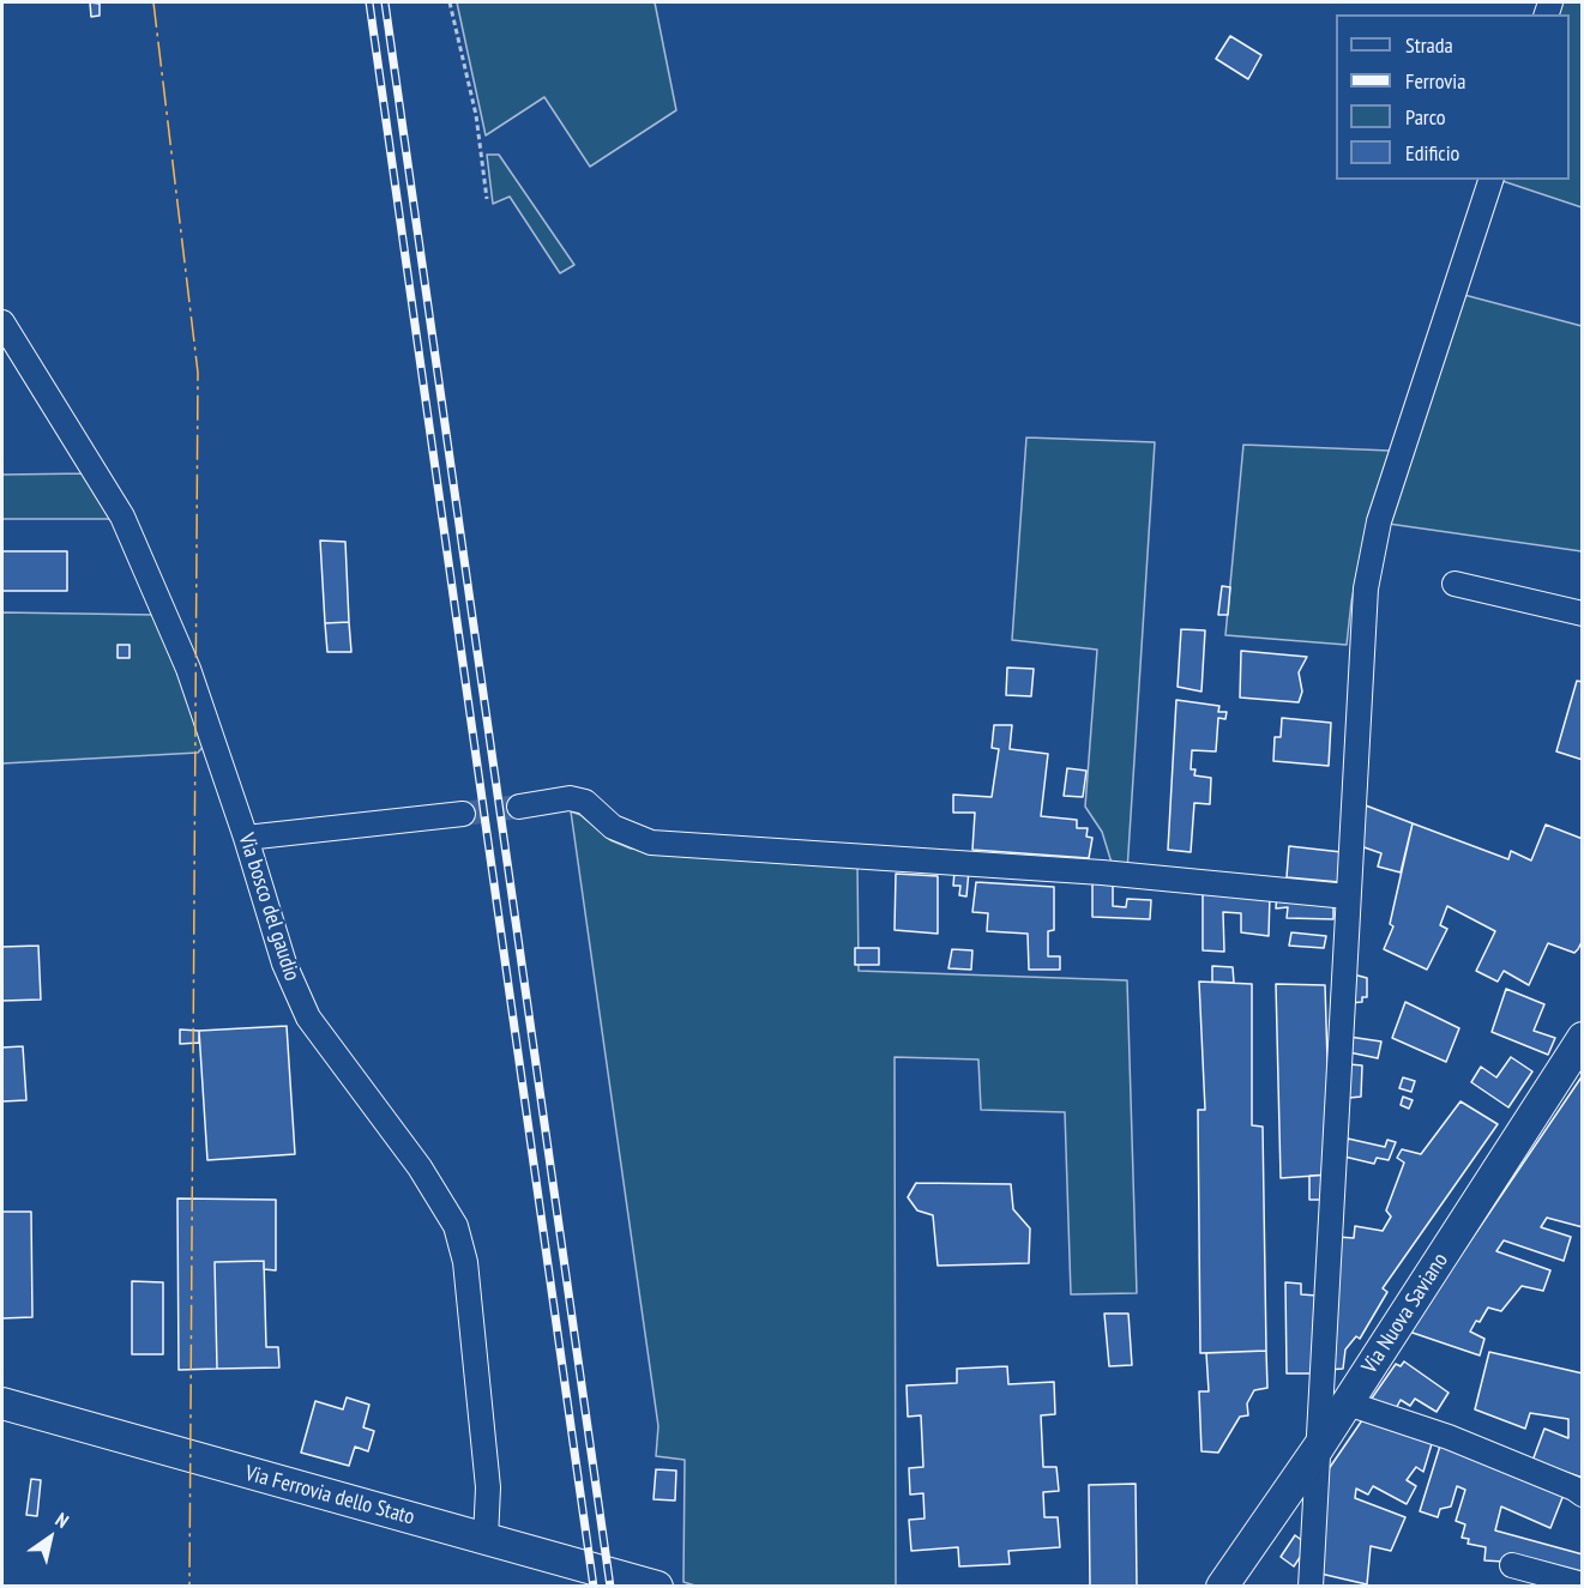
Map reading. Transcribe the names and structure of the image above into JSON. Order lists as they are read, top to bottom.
{
  "streets": {
    "main road": ["Via Nuova Saviano", "Via Ferrovia dello Stato"],
    "street": ["Via bosco del gaudio"]
  },
  "crossings": [
    ["Via bosco del gaudio", "Via Ferrovia dello Stato"]
  ],
  "legend": [
    "Strada",
    "Ferrovia",
    "Parco",
    "Edificio"
  ],
  "north": "top right"
}
